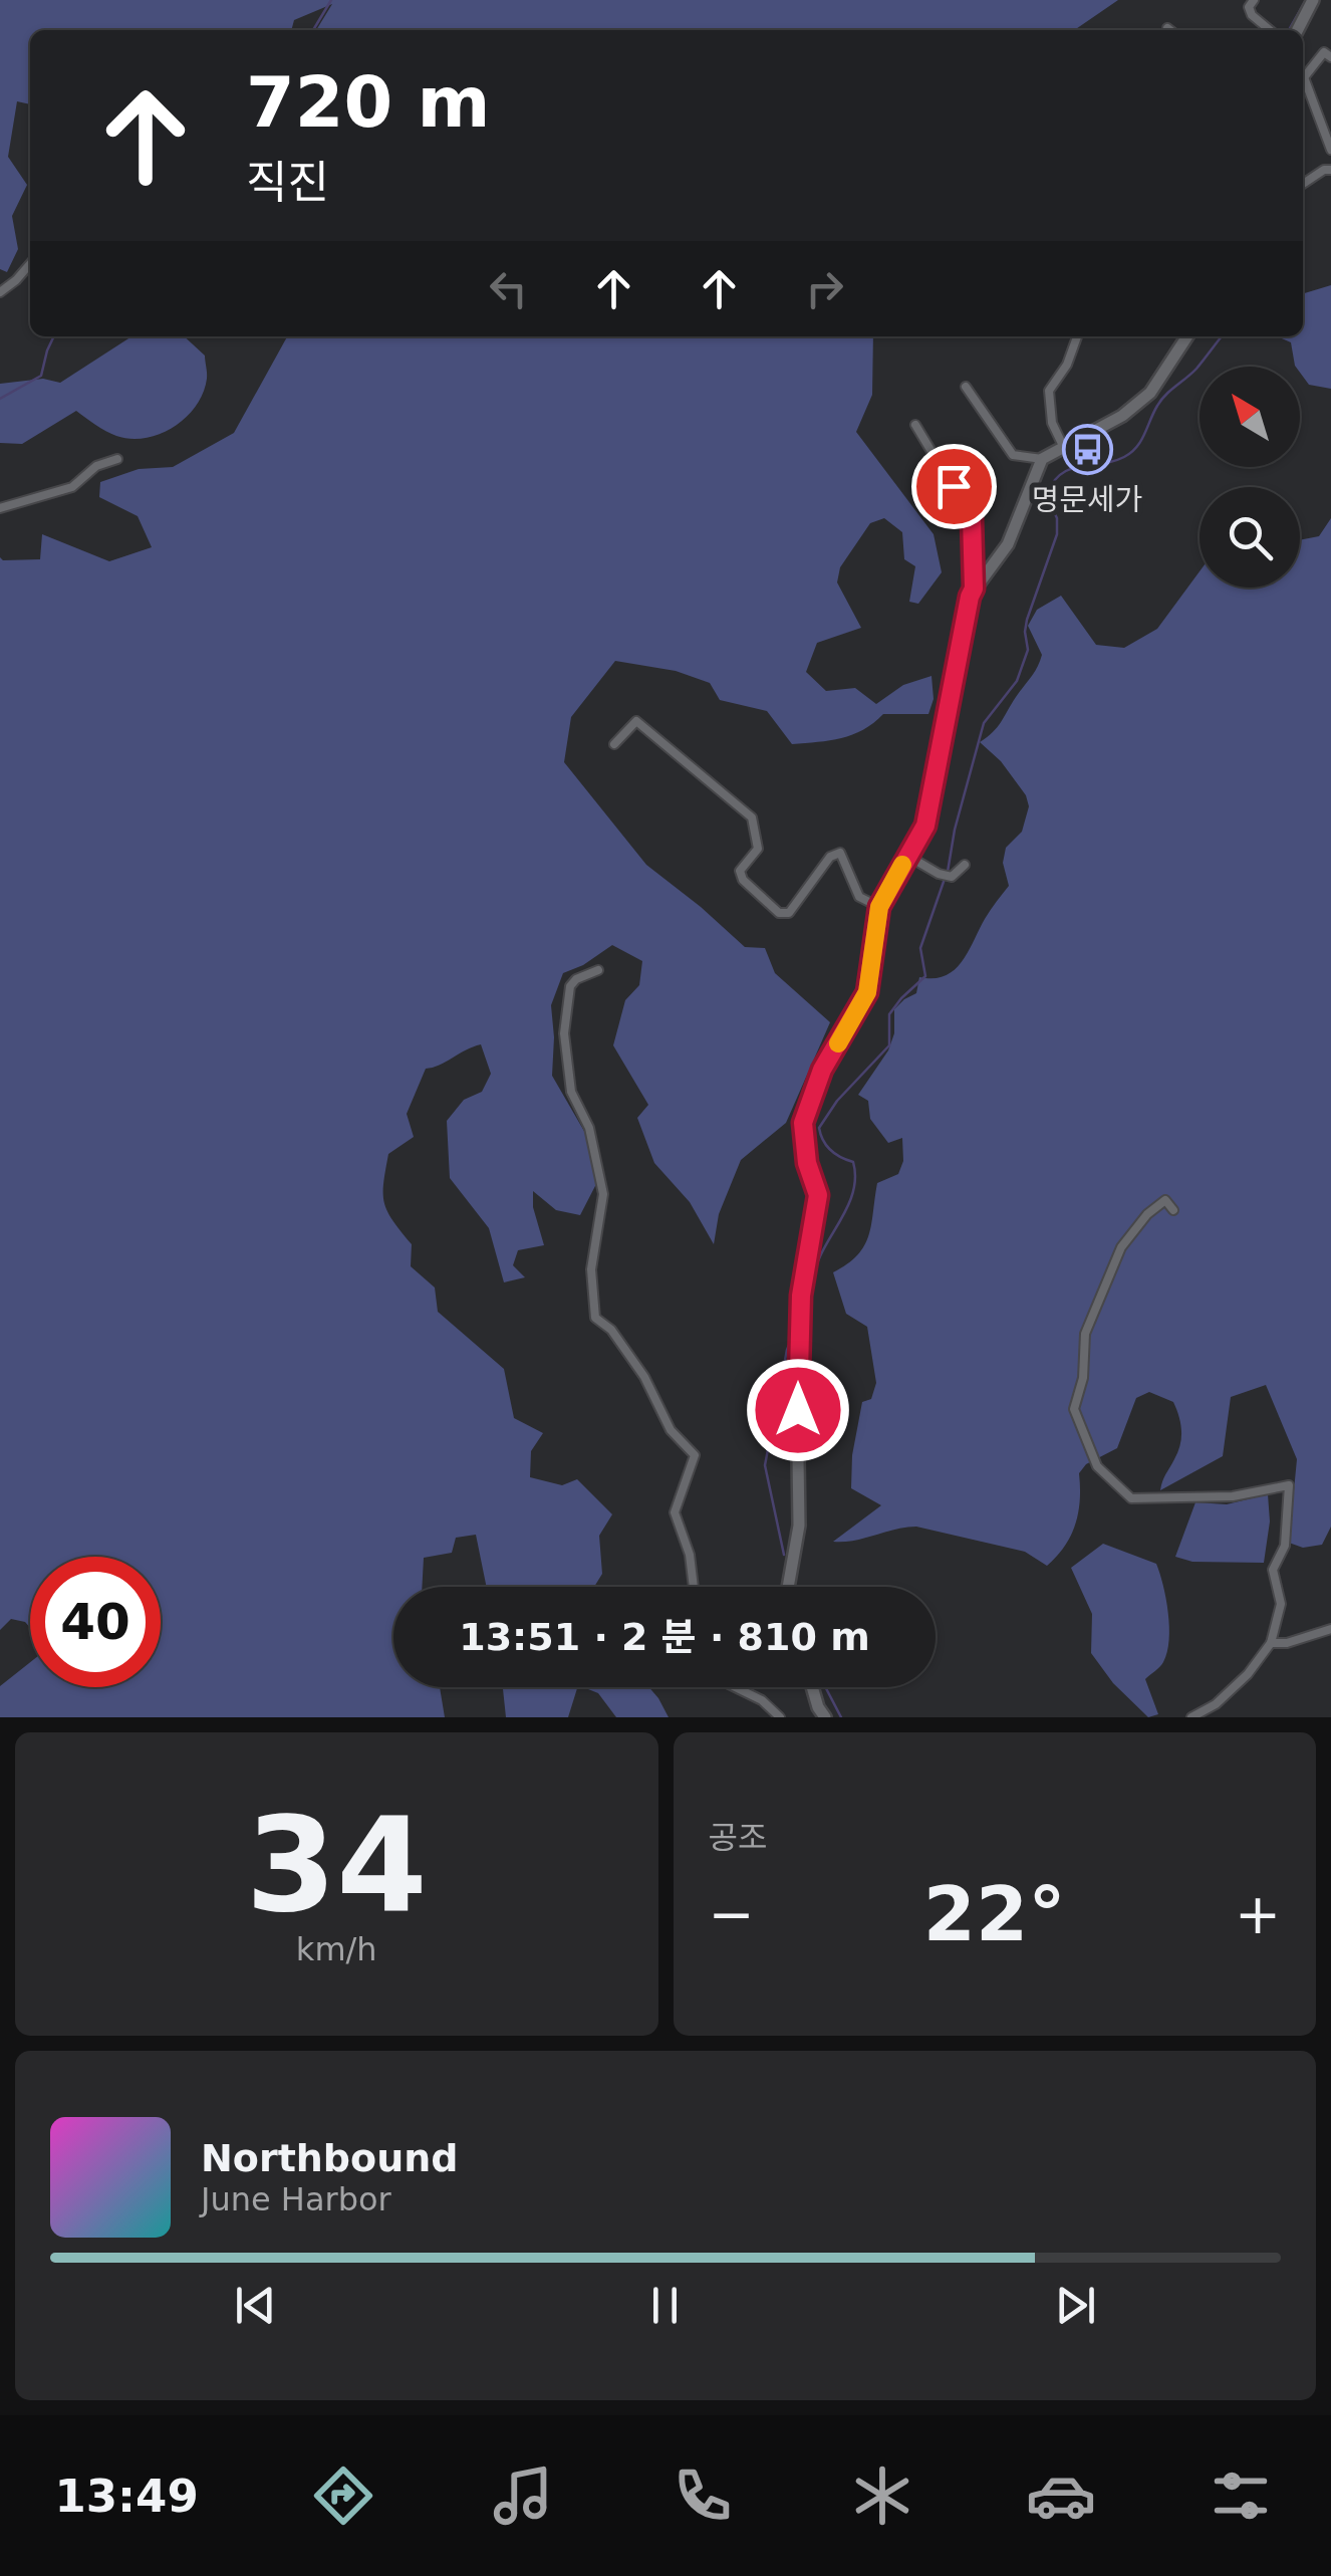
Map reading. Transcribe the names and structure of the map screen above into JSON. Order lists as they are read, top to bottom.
{
  "places": {
    "bus stop": ["명문세가"]
  },
  "north": "top left",
  "page": {
    "turn": ["720 m", "직진"],
    "limit": "40",
    "trip": "13:51 · 2 분 · 810 m",
    "tile": [
      ["34", "km/h"],
      "공조"
    ],
    "heat": ["−", "22°", "+"],
    "song": ["Northbound", "June Harbor"],
    "tabs": "13:49"
  }
}
